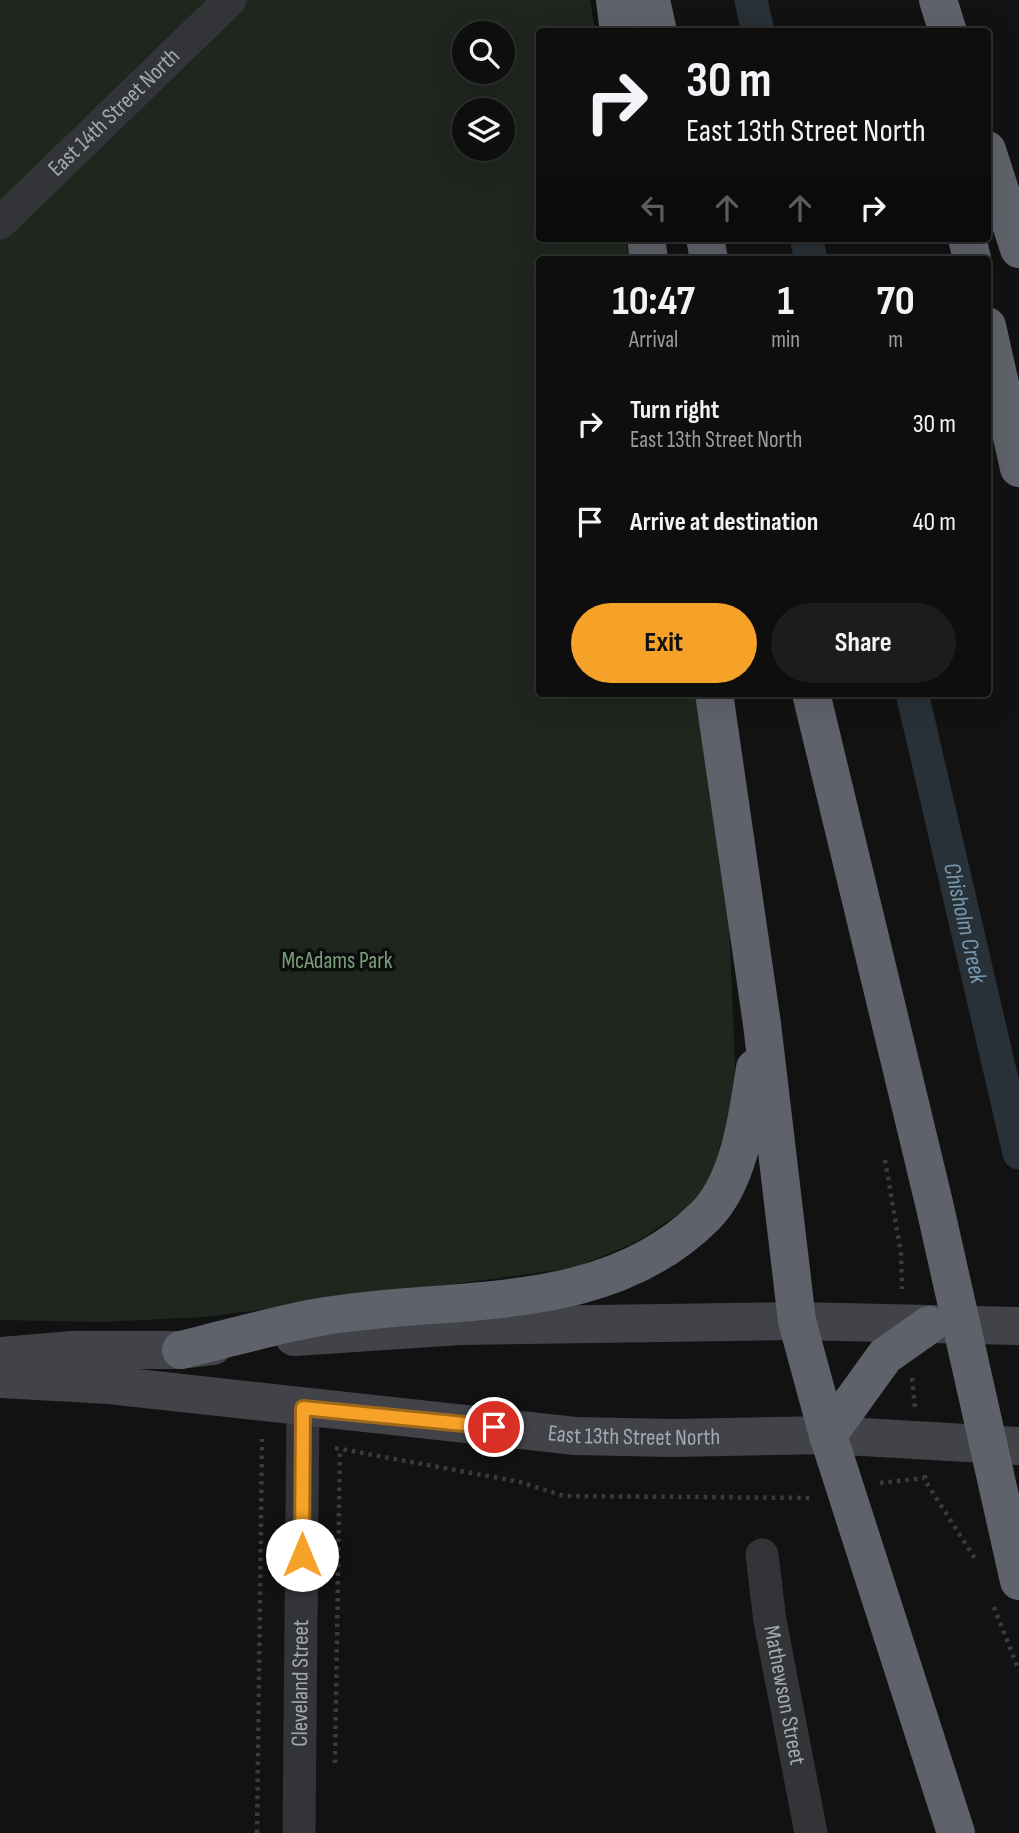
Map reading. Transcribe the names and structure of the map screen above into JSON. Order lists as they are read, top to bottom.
{
  "streets": {
    "main road": ["East 13th Street North"],
    "street": ["East 14th Street North", "Cleveland Street", "Mathewson Street"]
  },
  "crossings": [
    ["East 13th Street North", "Cleveland Street"]
  ],
  "water": ["Chisholm Creek"],
  "parks": ["McAdams Park"],
  "page": {
    "turn": ["30 m", "East 13th Street North"],
    "eta": [
      "10:47",
      "Arrival",
      "1",
      "min",
      "70",
      "m"
    ],
    "list": [
      {
        "name": "Turn right",
        "note": "East 13th Street North",
        "value": "30 m"
      },
      {
        "name": "Arrive at destination",
        "value": "40 m"
      }
    ],
    "buttons": ["Exit", "Share"]
  }
}
